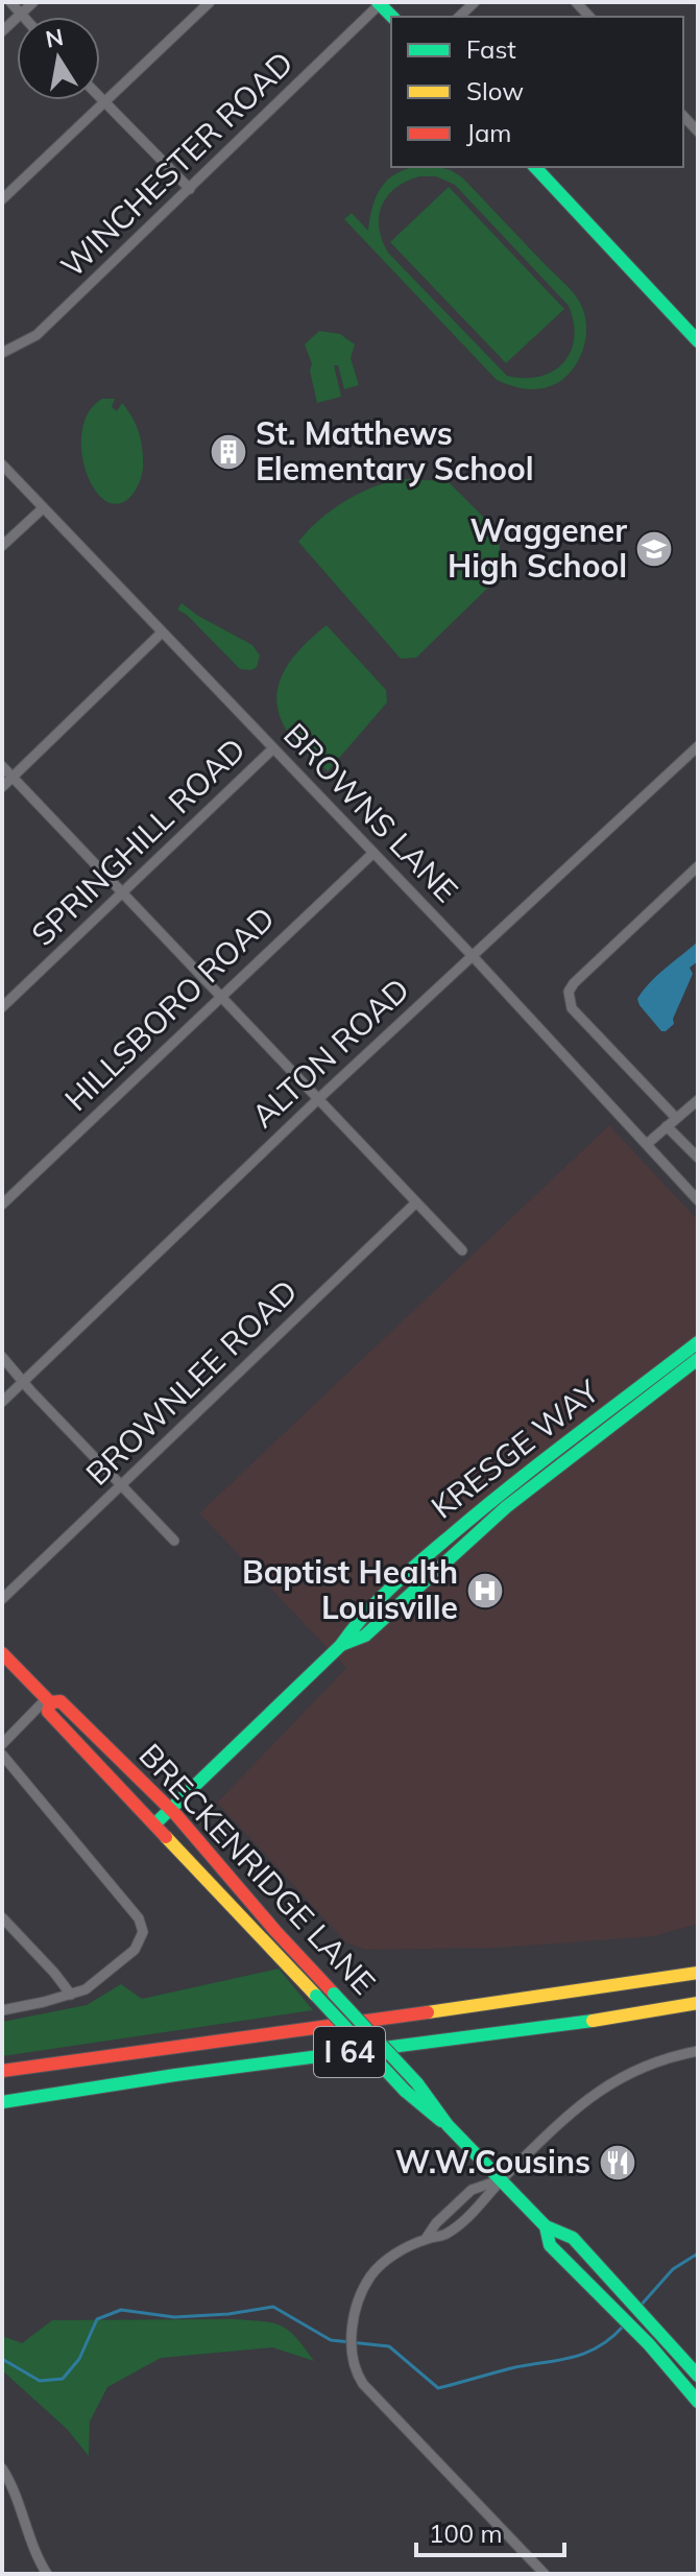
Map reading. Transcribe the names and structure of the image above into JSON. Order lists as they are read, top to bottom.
{
  "streets": {
    "main road": ["KRESGE WAY", "BRECKENRIDGE LANE", "I 64"],
    "street": [
      "WINCHESTER ROAD",
      "BROWNS LANE",
      "SPRINGHILL ROAD",
      "HILLSBORO ROAD",
      "ALTON ROAD",
      "BROWNLEE ROAD"
    ]
  },
  "crossings": [
    ["BROWNS LANE", "SPRINGHILL ROAD"],
    ["BROWNS LANE", "HILLSBORO ROAD"],
    ["BROWNS LANE", "ALTON ROAD"],
    ["KRESGE WAY", "BRECKENRIDGE LANE"]
  ],
  "places": {
    "building": ["St. Matthews Elementary School"],
    "school or university": ["Waggener High School"],
    "hospital": ["Baptist Health Louisville"],
    "restaurant": ["W.W.Cousins"]
  },
  "legend": ["Fast", "Slow", "Jam"],
  "scale_bar": "100 m",
  "north": "top"
}
